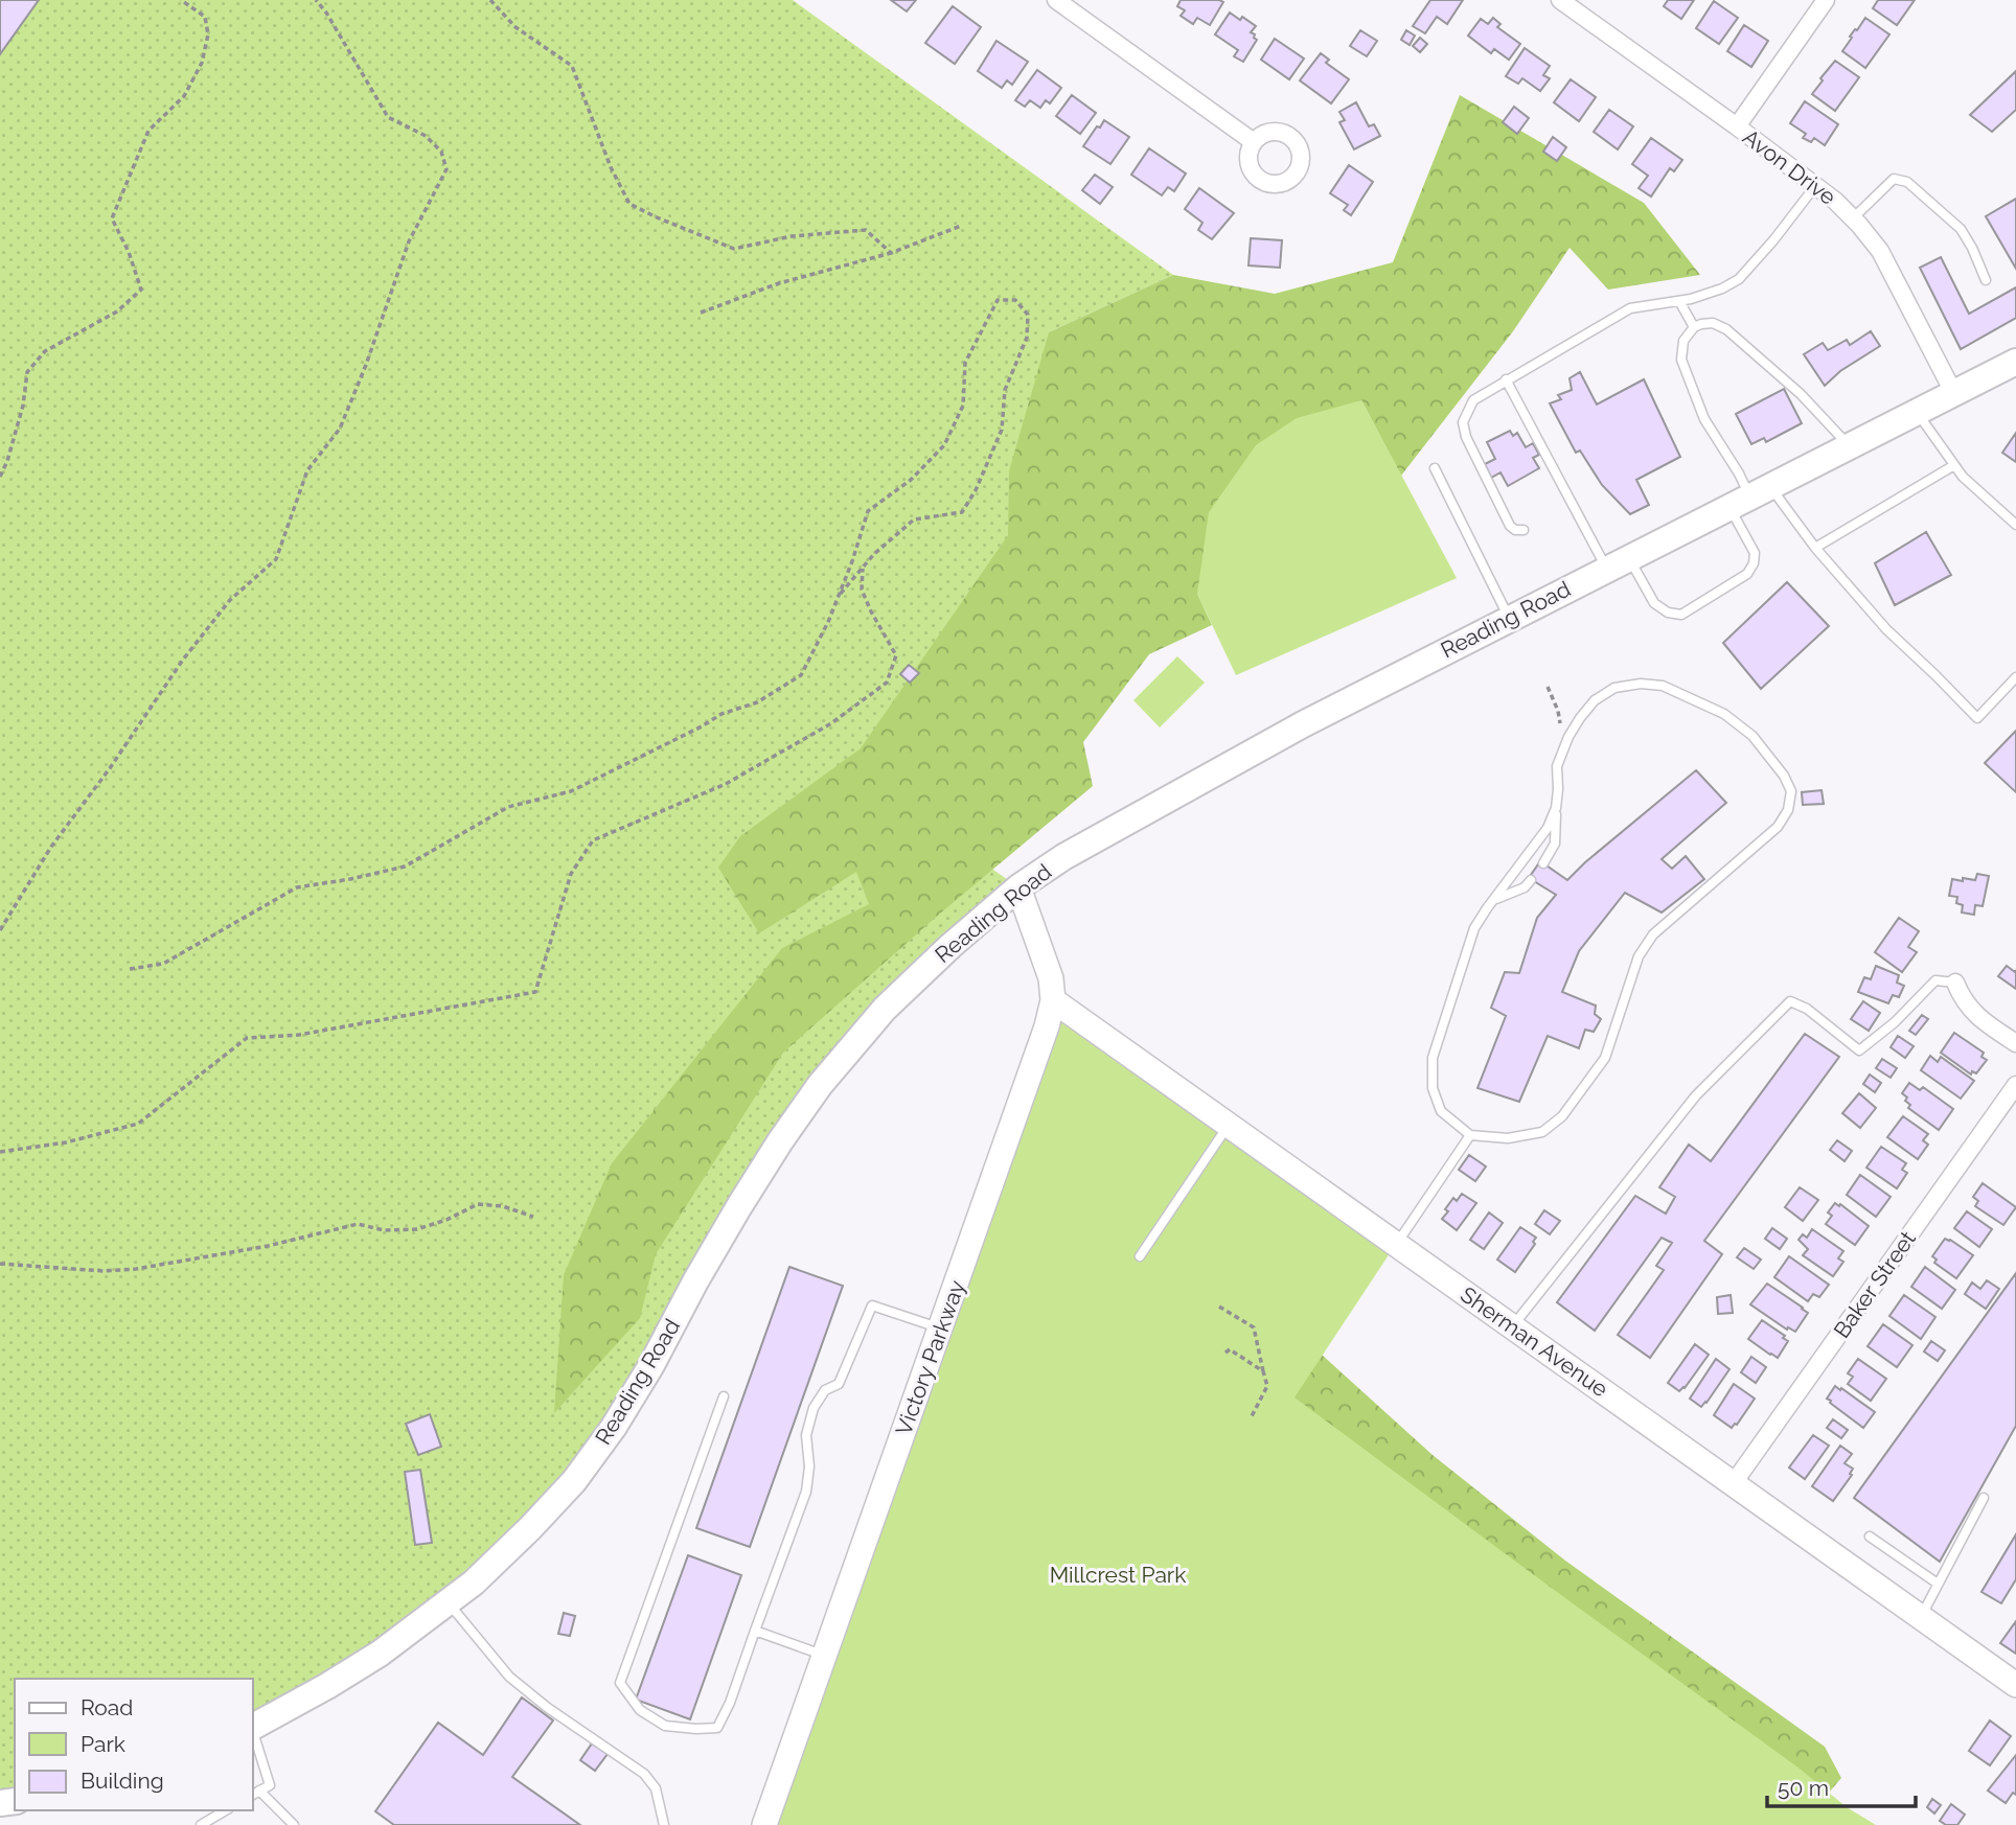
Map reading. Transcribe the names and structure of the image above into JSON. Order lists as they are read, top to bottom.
{
  "streets": {
    "main road": ["Reading Road"],
    "street": [
      "Avon Drive",
      "Baker Street",
      "Sherman Avenue",
      "Victory Parkway"
    ]
  },
  "crossings": [
    ["Avon Drive", "Reading Road"],
    ["Reading Road", "Victory Parkway"],
    ["Baker Street", "Sherman Avenue"],
    ["Sherman Avenue", "Victory Parkway"]
  ],
  "parks": ["Millcrest Park"],
  "legend": ["Road", "Park", "Building"],
  "scale_bar": "50 m"
}
